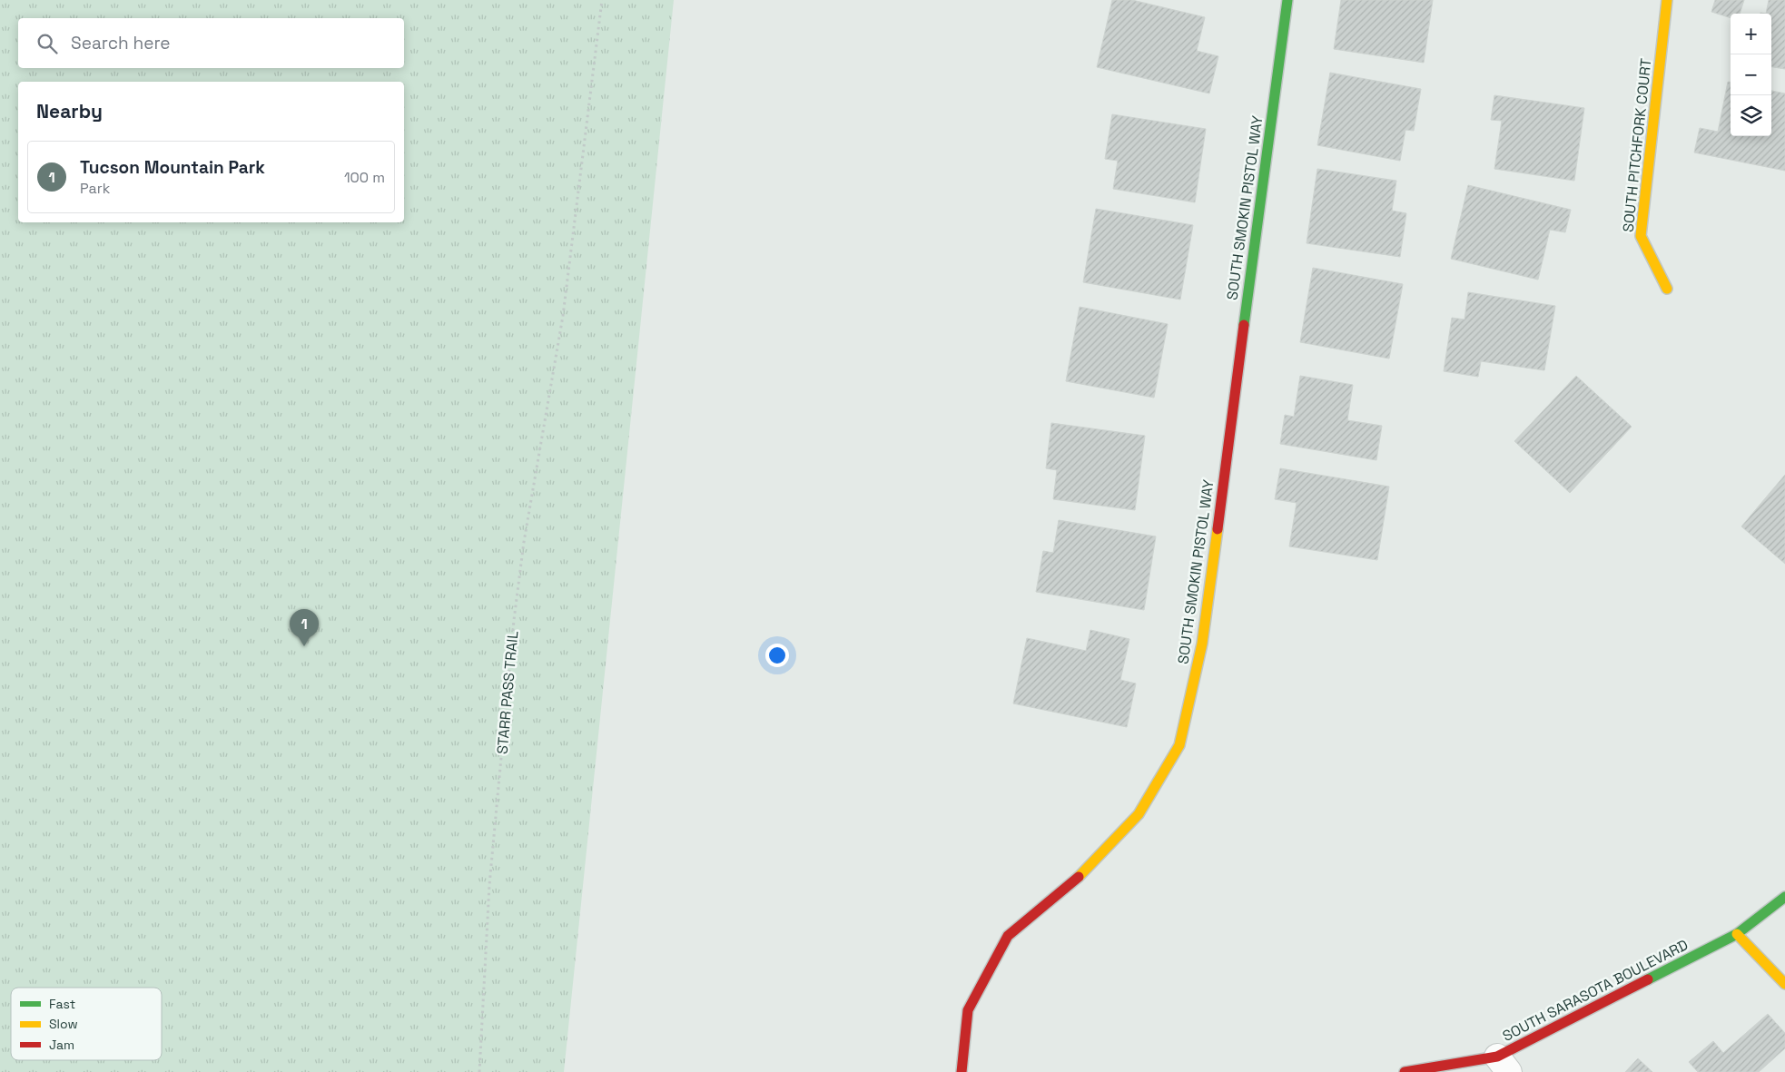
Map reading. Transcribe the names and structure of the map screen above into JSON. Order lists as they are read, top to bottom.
{
  "streets": {
    "street": ["SOUTH PITCHFORK COURT", "SOUTH SMOKIN PISTOL WAY", "SOUTH SARASOTA BOULEVARD"],
    "path": ["STARR PASS TRAIL"]
  },
  "legend": ["Fast", "Slow", "Jam"],
  "page": {
    "map_buttons": ["+", "−"],
    "search": "Search here",
    "heading": "Nearby",
    "list": [
      {
        "mark": "1",
        "name": "Tucson Mountain Park",
        "note": "Park",
        "value": "100 m"
      }
    ],
    "pins": "1"
  }
}
